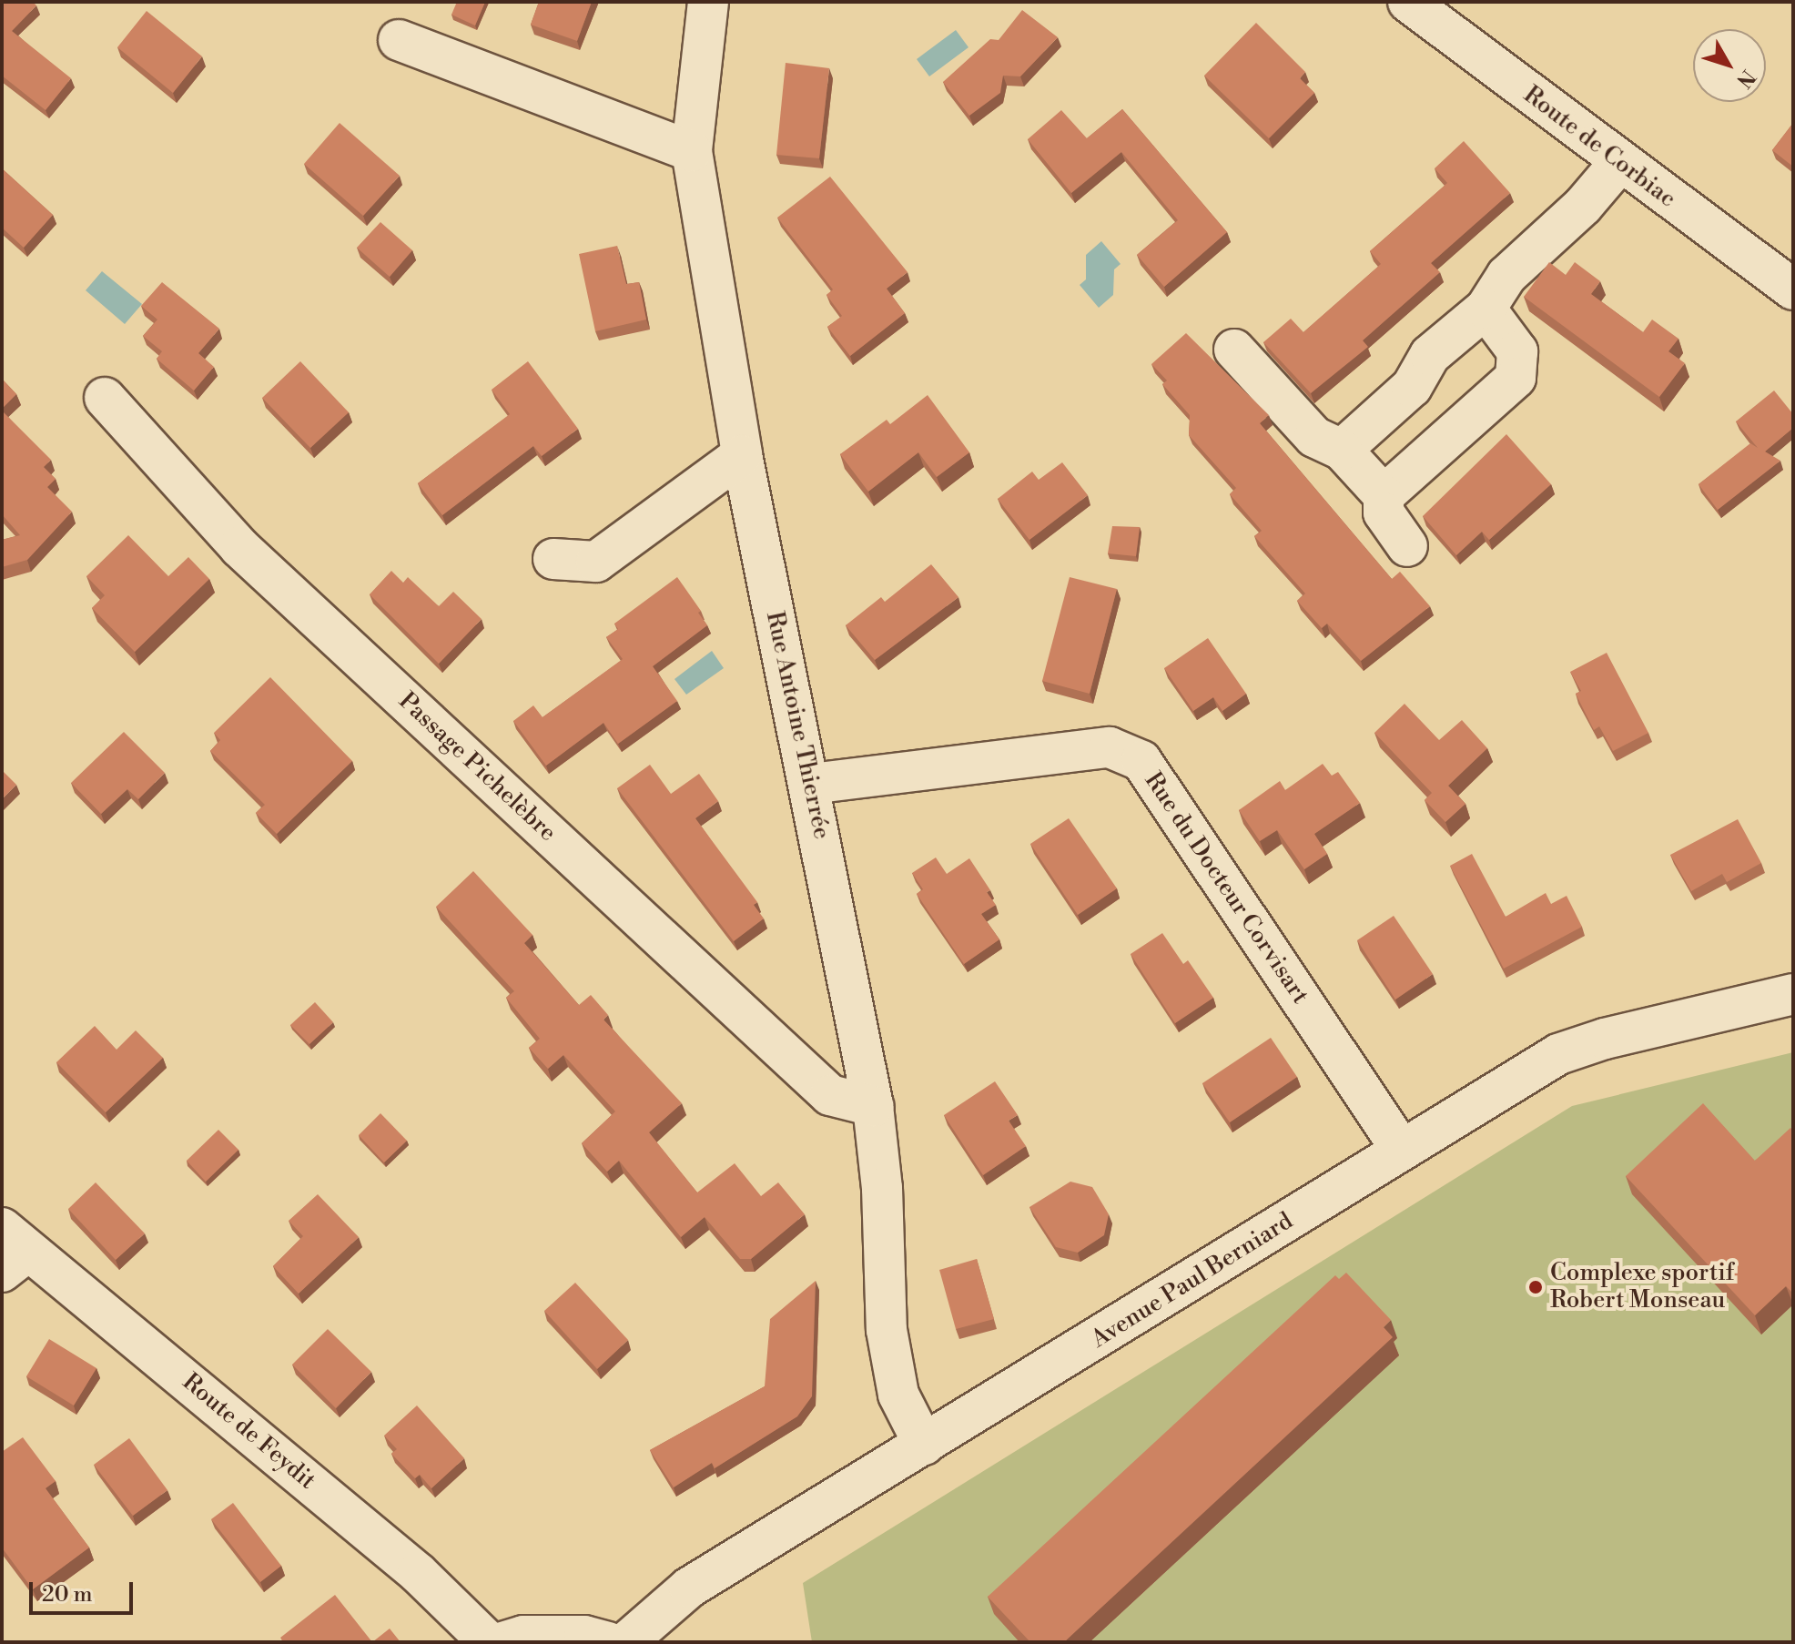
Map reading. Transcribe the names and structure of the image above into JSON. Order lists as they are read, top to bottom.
{
  "streets": {
    "street": [
      "Route de Corbiac",
      "Rue Antoine Thierrée",
      "Passage Pichelèbre",
      "Rue du Docteur Corvisart",
      "Avenue Paul Berniard",
      "Route de Feydit"
    ]
  },
  "crossings": [
    ["Rue Antoine Thierrée", "Passage Pichelèbre"],
    ["Rue Antoine Thierrée", "Rue du Docteur Corvisart"],
    ["Rue Antoine Thierrée", "Avenue Paul Berniard"],
    ["Rue du Docteur Corvisart", "Avenue Paul Berniard"]
  ],
  "places": ["Complexe sportif Robert Monseau"],
  "scale_bar": "20 m",
  "north": "bottom right"
}
